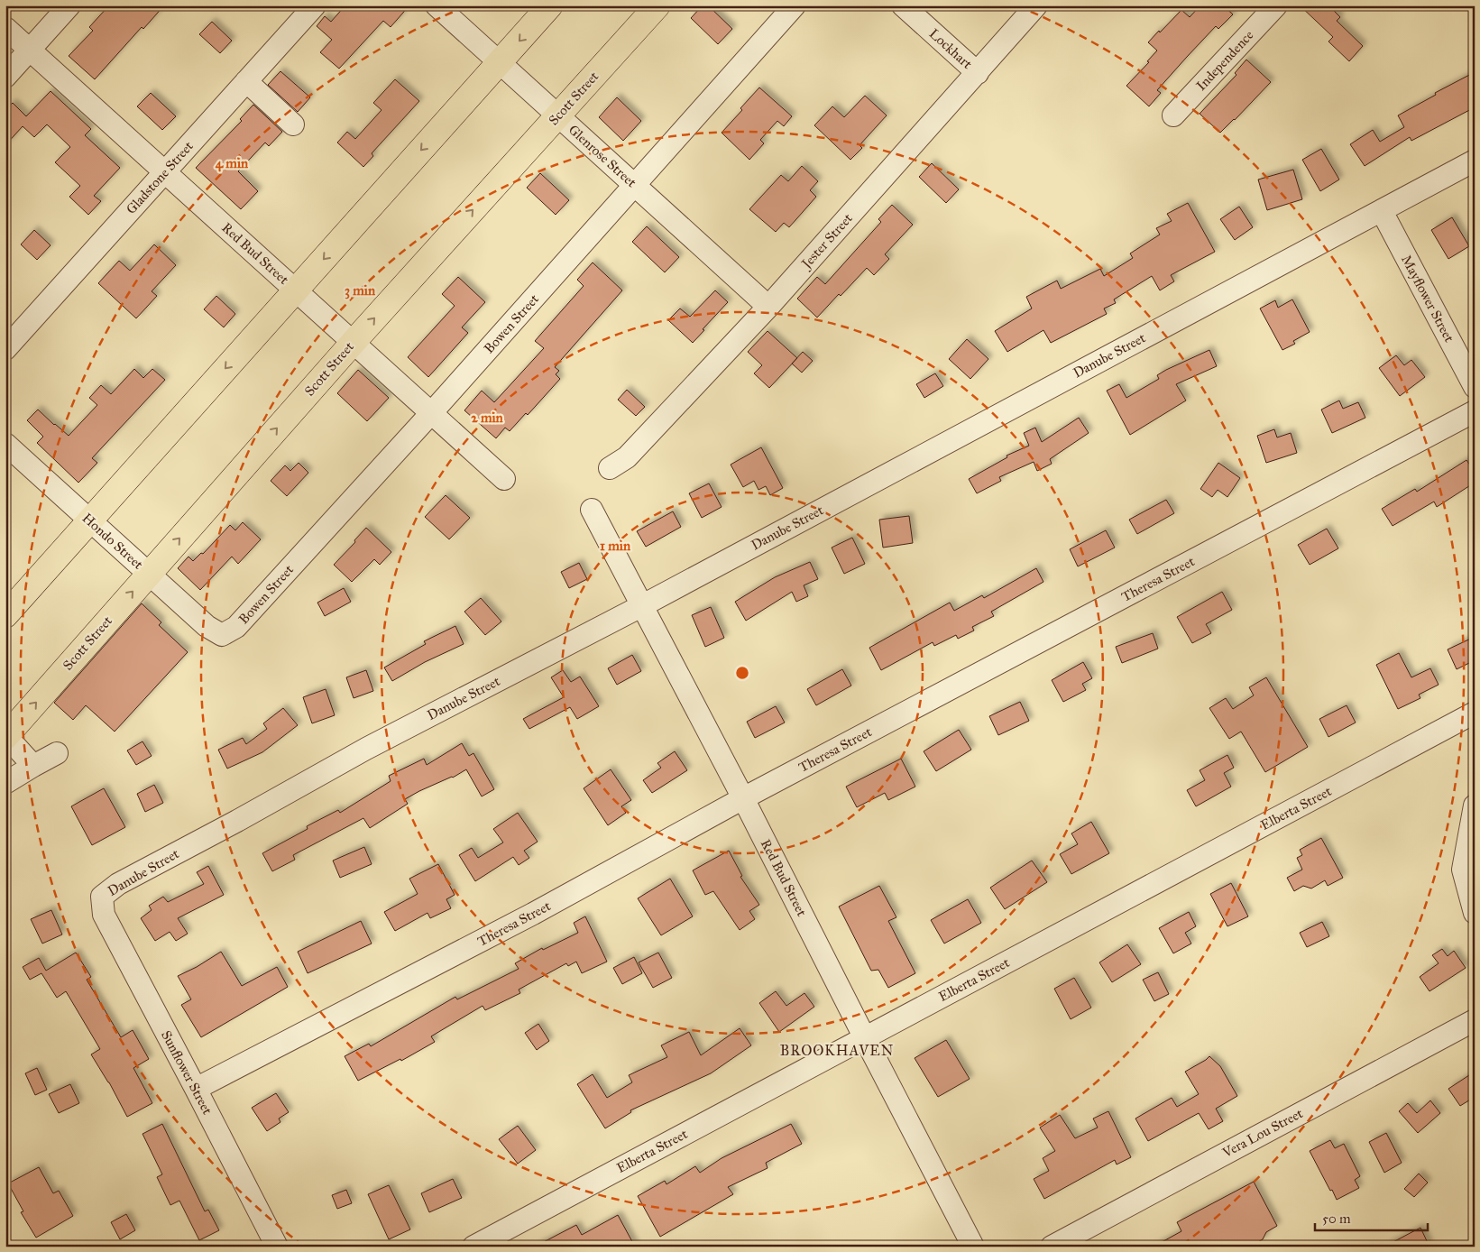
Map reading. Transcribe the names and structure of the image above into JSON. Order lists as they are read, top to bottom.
{
  "streets": {
    "main road": ["Scott Street"],
    "street": [
      "Lockhart",
      "Independence",
      "Glenrose Street",
      "Gladstone Street",
      "Jester Street",
      "Red Bud Street",
      "Mayflower Street",
      "Bowen Street",
      "Danube Street",
      "Hondo Street",
      "Theresa Street",
      "Elberta Street",
      "Sunflower Street",
      "Vera Lou Street"
    ]
  },
  "crossings": [
    ["Lockhart", "Jester Street"],
    ["Scott Street", "Glenrose Street"],
    ["Scott Street", "Red Bud Street"],
    ["Scott Street", "Hondo Street"],
    ["Glenrose Street", "Jester Street"],
    ["Glenrose Street", "Bowen Street"],
    ["Gladstone Street", "Red Bud Street"],
    ["Red Bud Street", "Bowen Street"],
    ["Red Bud Street", "Danube Street"],
    ["Red Bud Street", "Theresa Street"],
    ["Red Bud Street", "Elberta Street"],
    ["Mayflower Street", "Danube Street"],
    ["Bowen Street", "Hondo Street"],
    ["Danube Street", "Sunflower Street"],
    ["Theresa Street", "Sunflower Street"]
  ],
  "districts": ["BROOKHAVEN"],
  "scale_bar": "50 m",
  "rings": [
    "4 min",
    "3 min",
    "2 min",
    "1 min"
  ]
}
